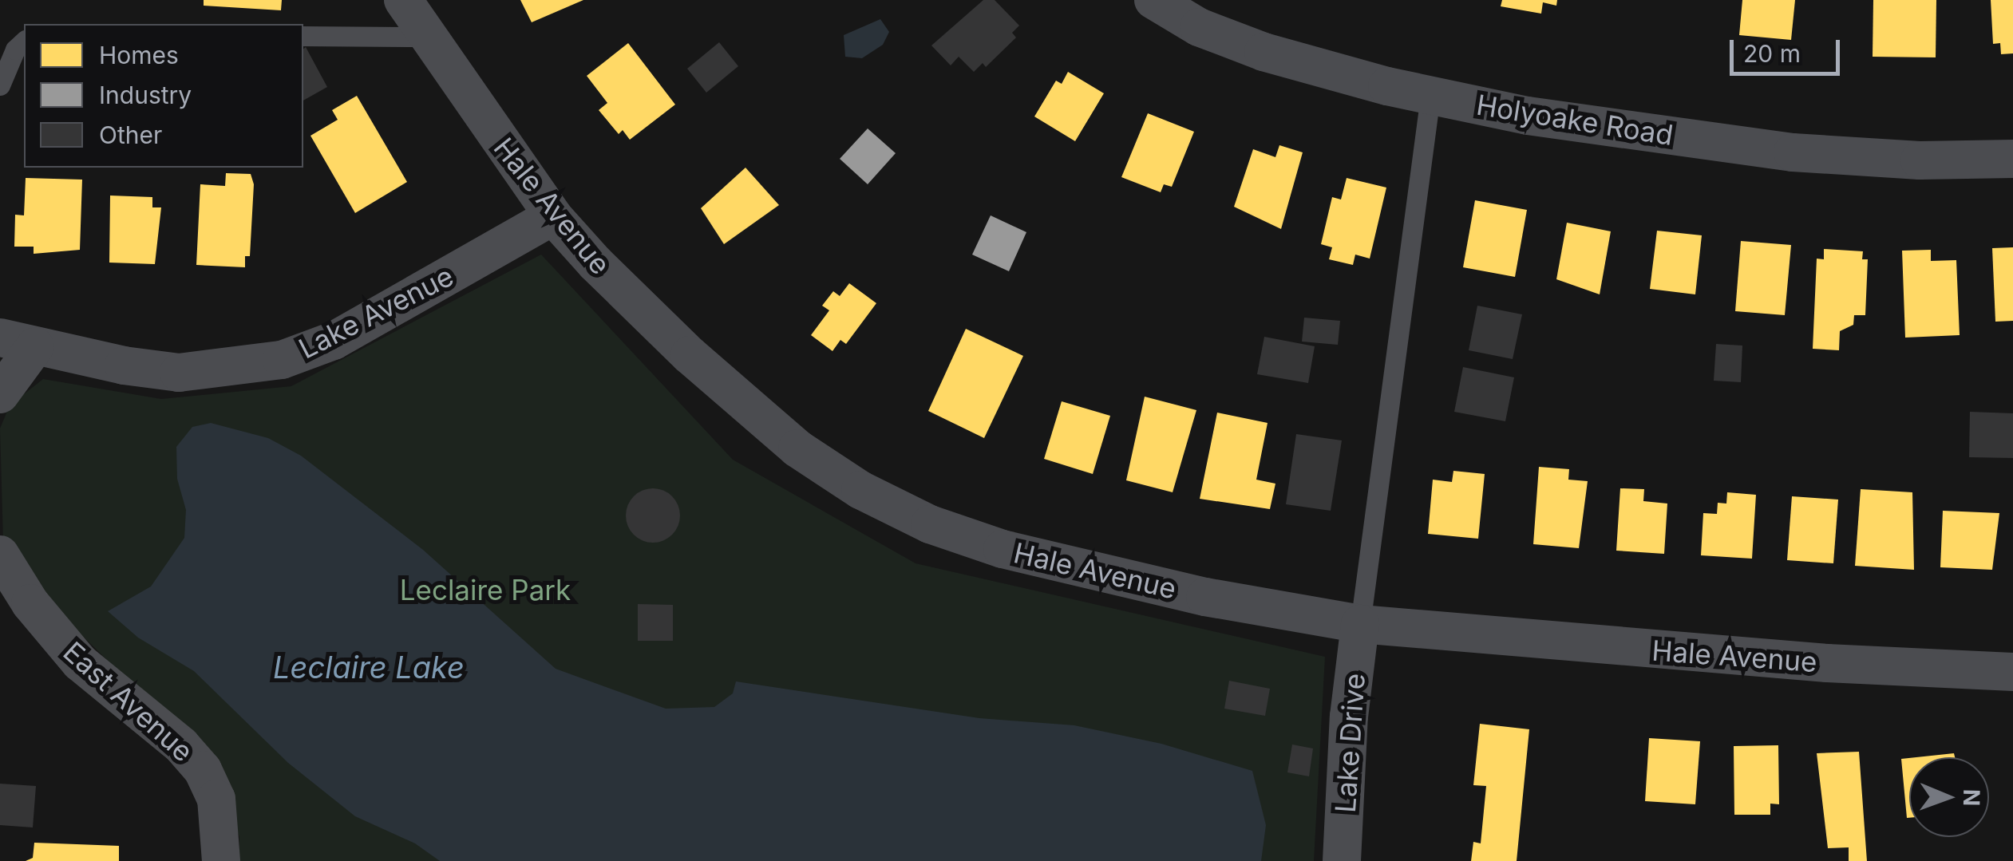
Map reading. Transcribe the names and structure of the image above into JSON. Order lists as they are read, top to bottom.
{
  "streets": {
    "street": [
      "Holyoake Road",
      "Hale Avenue",
      "Lake Avenue",
      "East Avenue",
      "Lake Drive"
    ]
  },
  "crossings": [
    ["Hale Avenue", "Lake Avenue"],
    ["Hale Avenue", "Lake Drive"]
  ],
  "water": ["Leclaire Lake"],
  "parks": ["Leclaire Park"],
  "legend": ["Homes", "Industry", "Other"],
  "scale_bar": "20 m",
  "north": "right"
}
